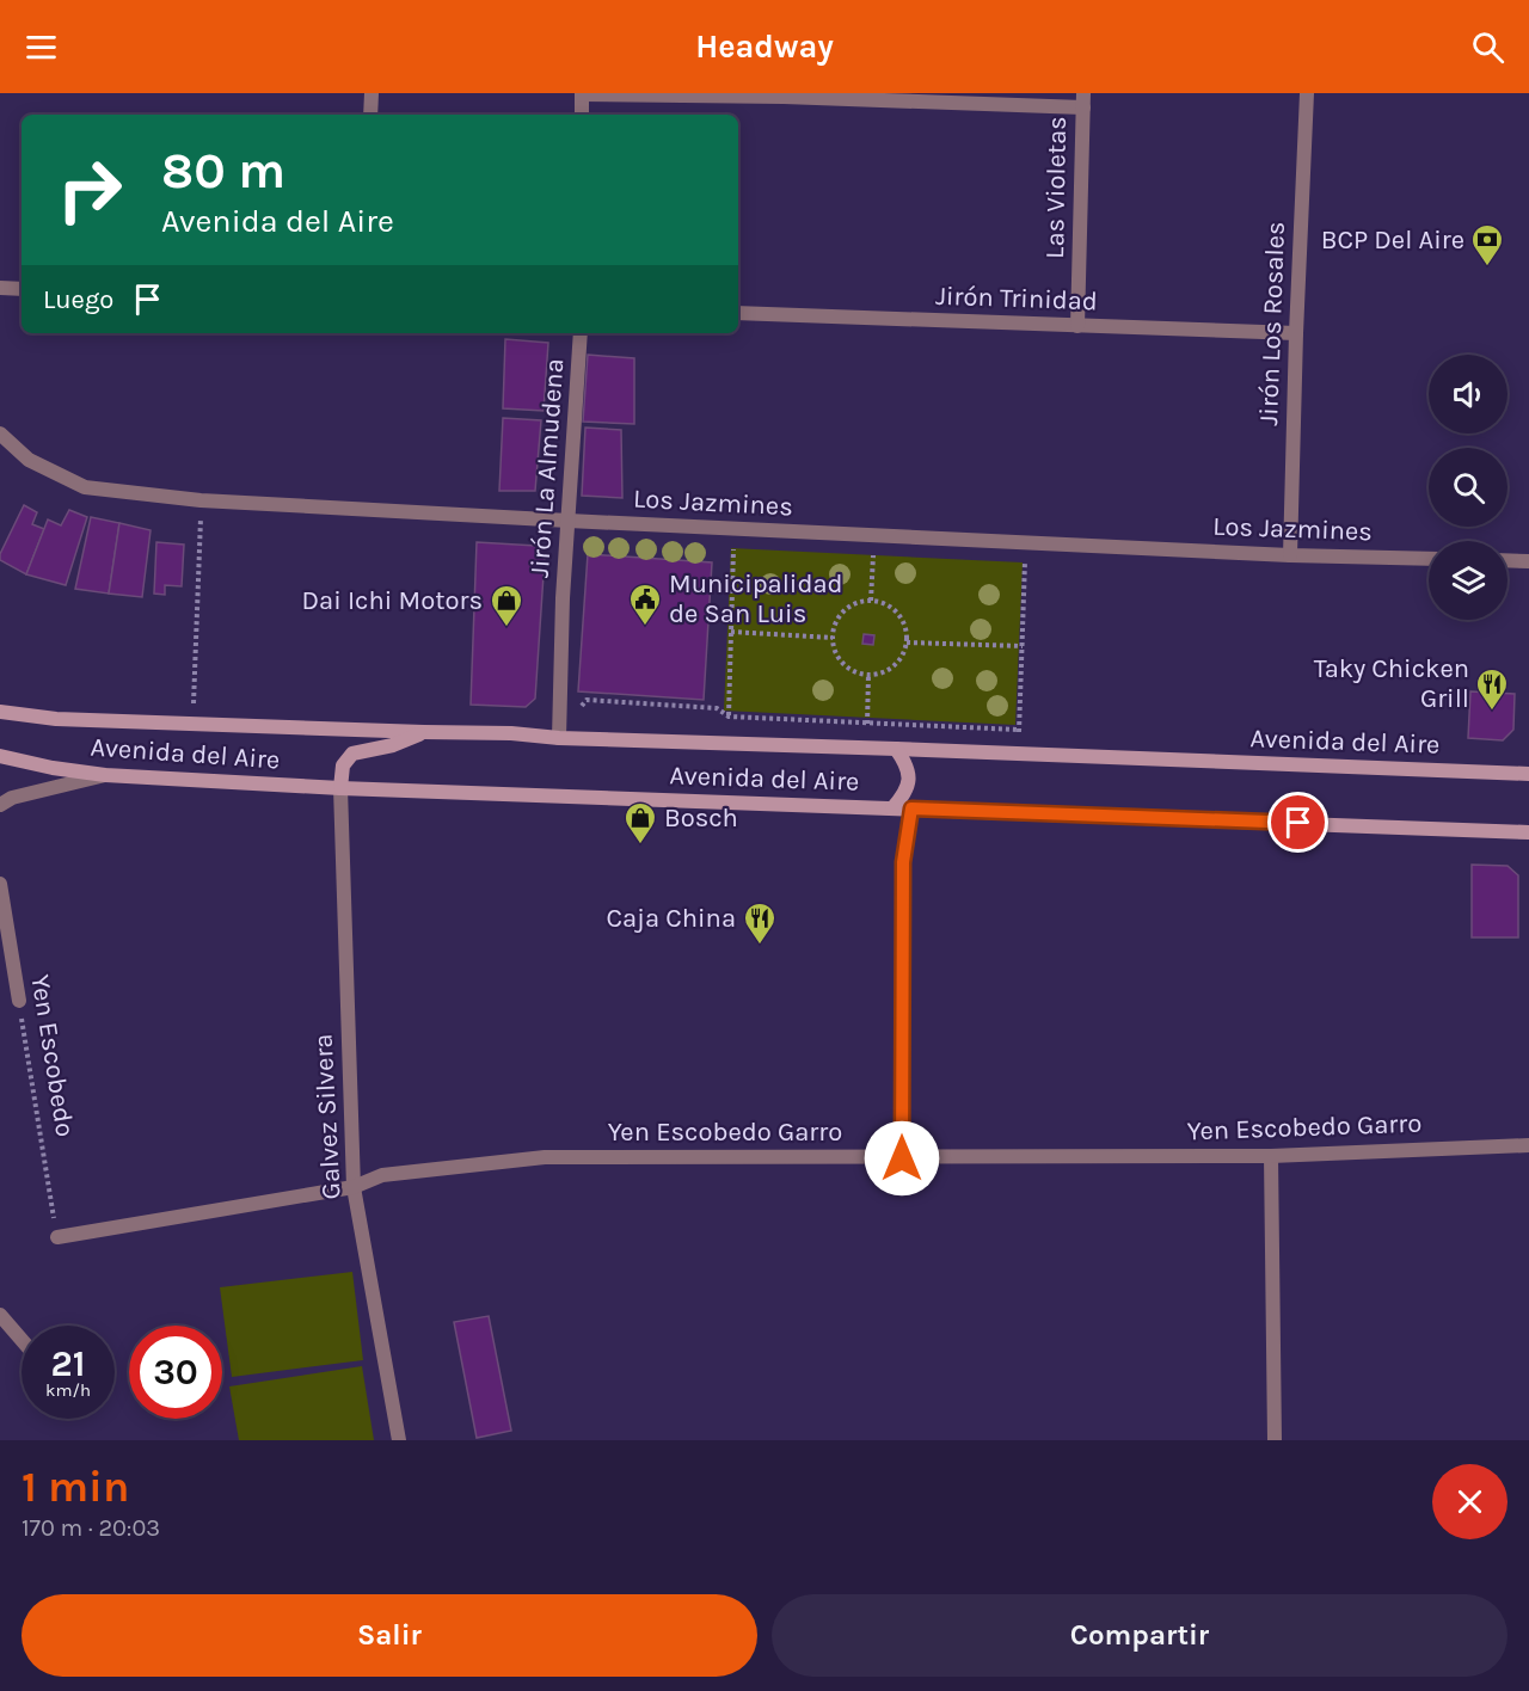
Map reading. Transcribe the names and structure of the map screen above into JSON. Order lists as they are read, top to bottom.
{
  "streets": {
    "main road": ["Avenida del Aire"],
    "street": [
      "Las Violetas",
      "Jirón Trinidad",
      "Jirón Los Rosales",
      "Jirón La Almudena",
      "Los Jazmines",
      "Yen Escobedo",
      "Galvez Silvera",
      "Yen Escobedo Garro"
    ]
  },
  "crossings": [
    ["Las Violetas", "Jirón Trinidad"],
    ["Jirón Trinidad", "Jirón Los Rosales"],
    ["Jirón Los Rosales", "Los Jazmines"],
    ["Jirón La Almudena", "Los Jazmines"],
    ["Jirón La Almudena", "Avenida del Aire"],
    ["Avenida del Aire", "Galvez Silvera"],
    ["Yen Escobedo", "Yen Escobedo Garro"],
    ["Galvez Silvera", "Yen Escobedo Garro"]
  ],
  "places": {
    "bank": ["BCP Del Aire"],
    "public building": ["Municipalidad de San Luis"],
    "shop": ["Dai Ichi Motors", "Bosch"],
    "restaurant": ["Taky Chicken Grill", "Caja China"]
  },
  "page": {
    "header": "Headway",
    "turn": ["80 m", "Avenida del Aire"],
    "then": "Luego",
    "speed": "21 km/h",
    "limit": "30",
    "heading": ["1 min", "170 m · 20:03"],
    "buttons": ["Salir", "Compartir"]
  }
}
